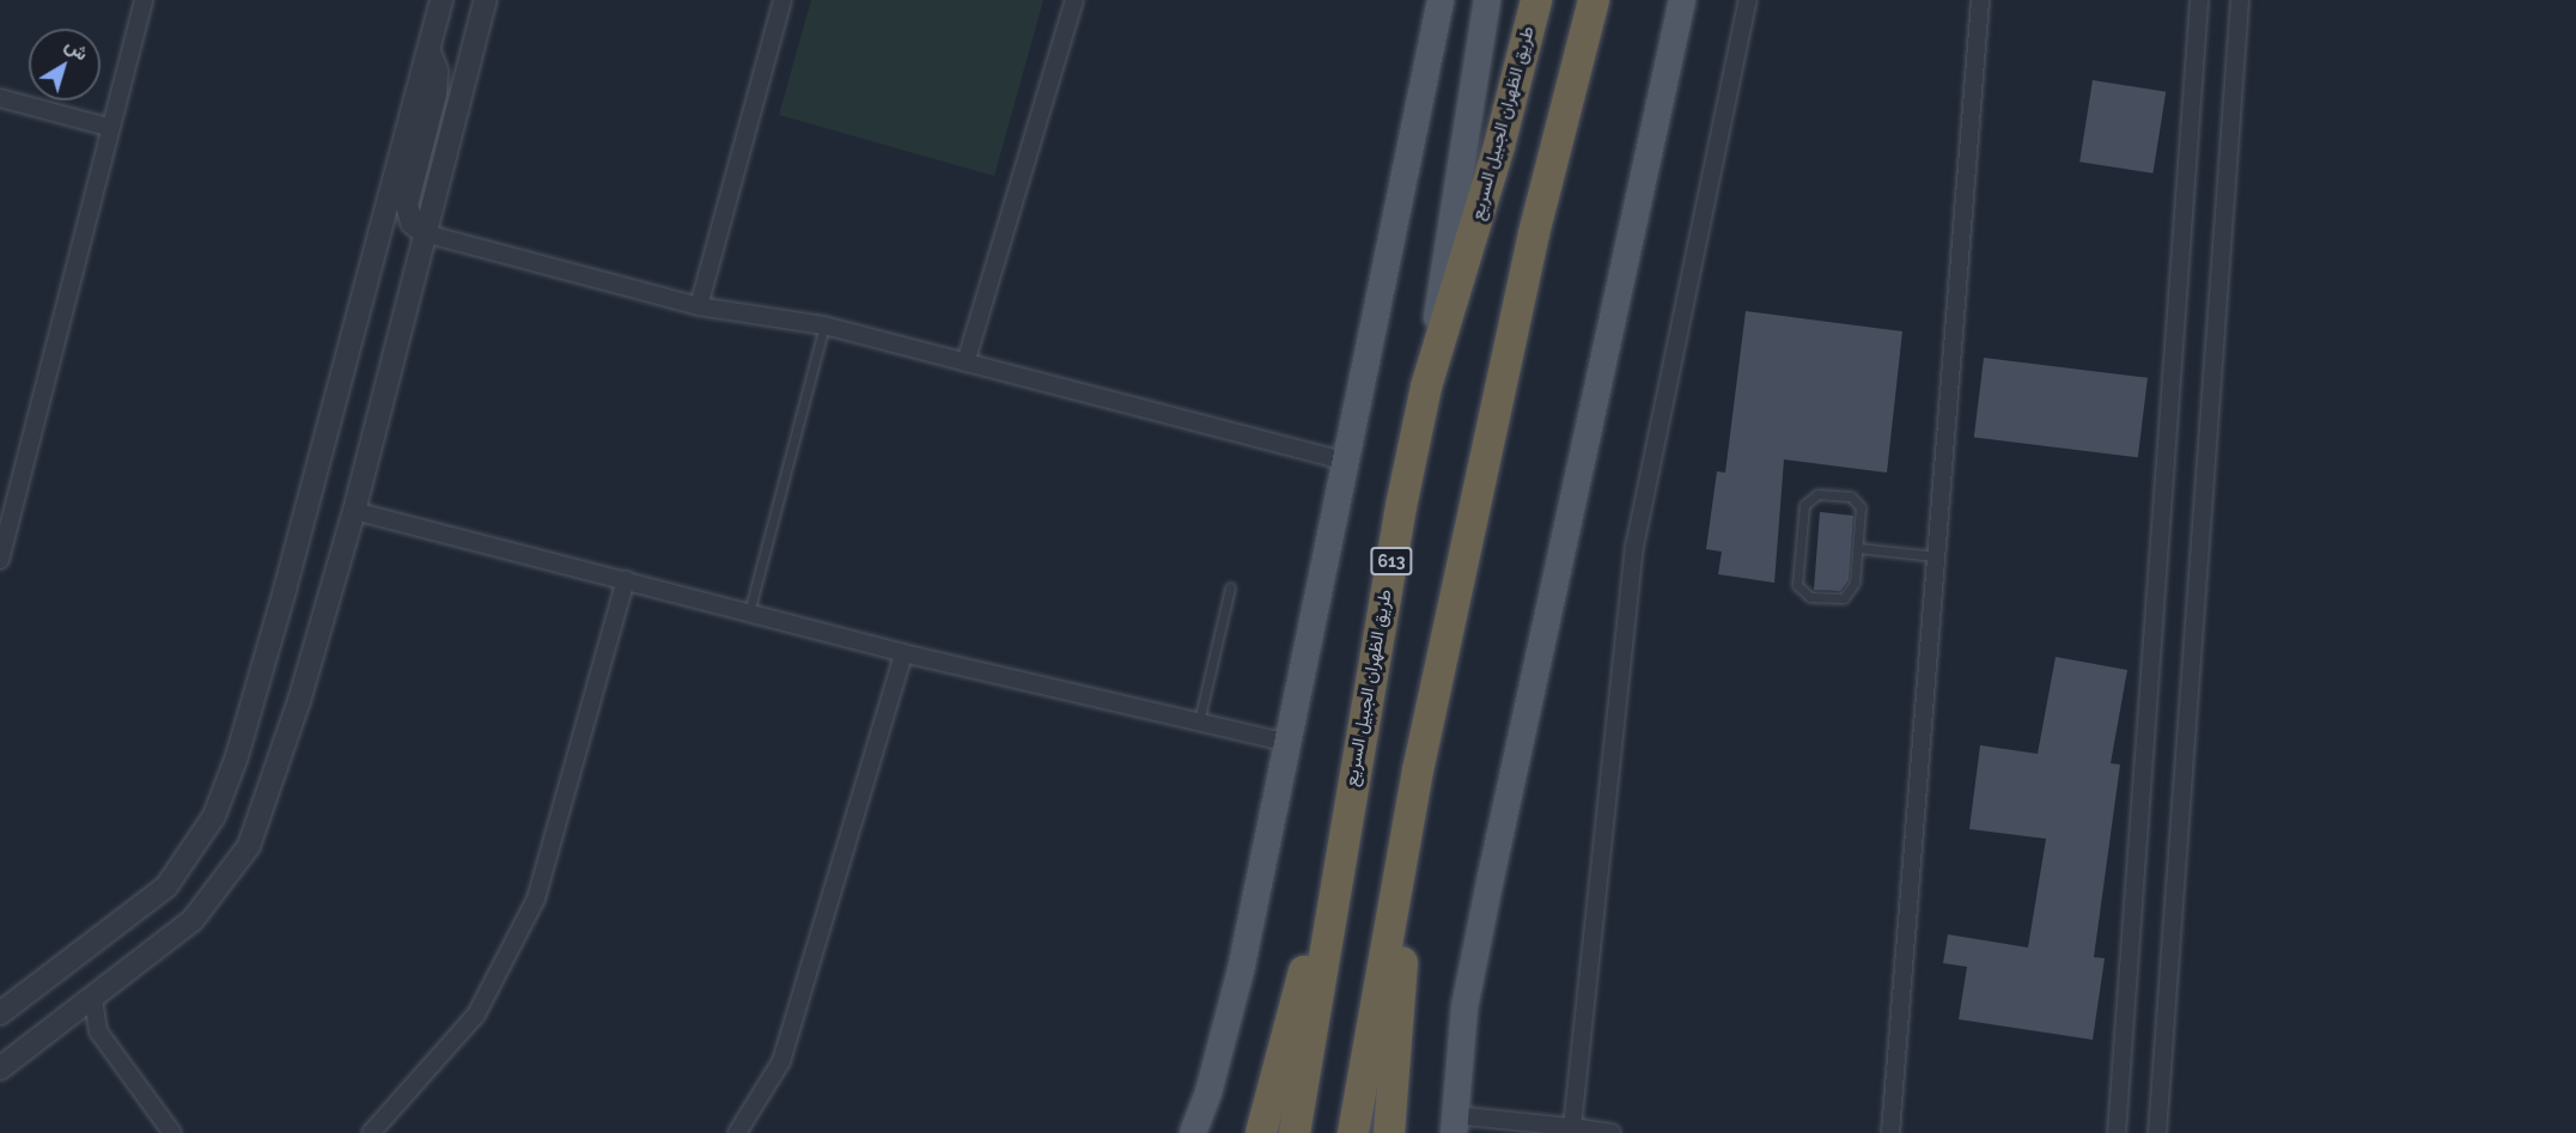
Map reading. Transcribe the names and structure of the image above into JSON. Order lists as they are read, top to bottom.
{
  "streets": {
    "highway": ["طريق الظهران الجبيل السريع", "613"]
  },
  "north": "top right"
}
